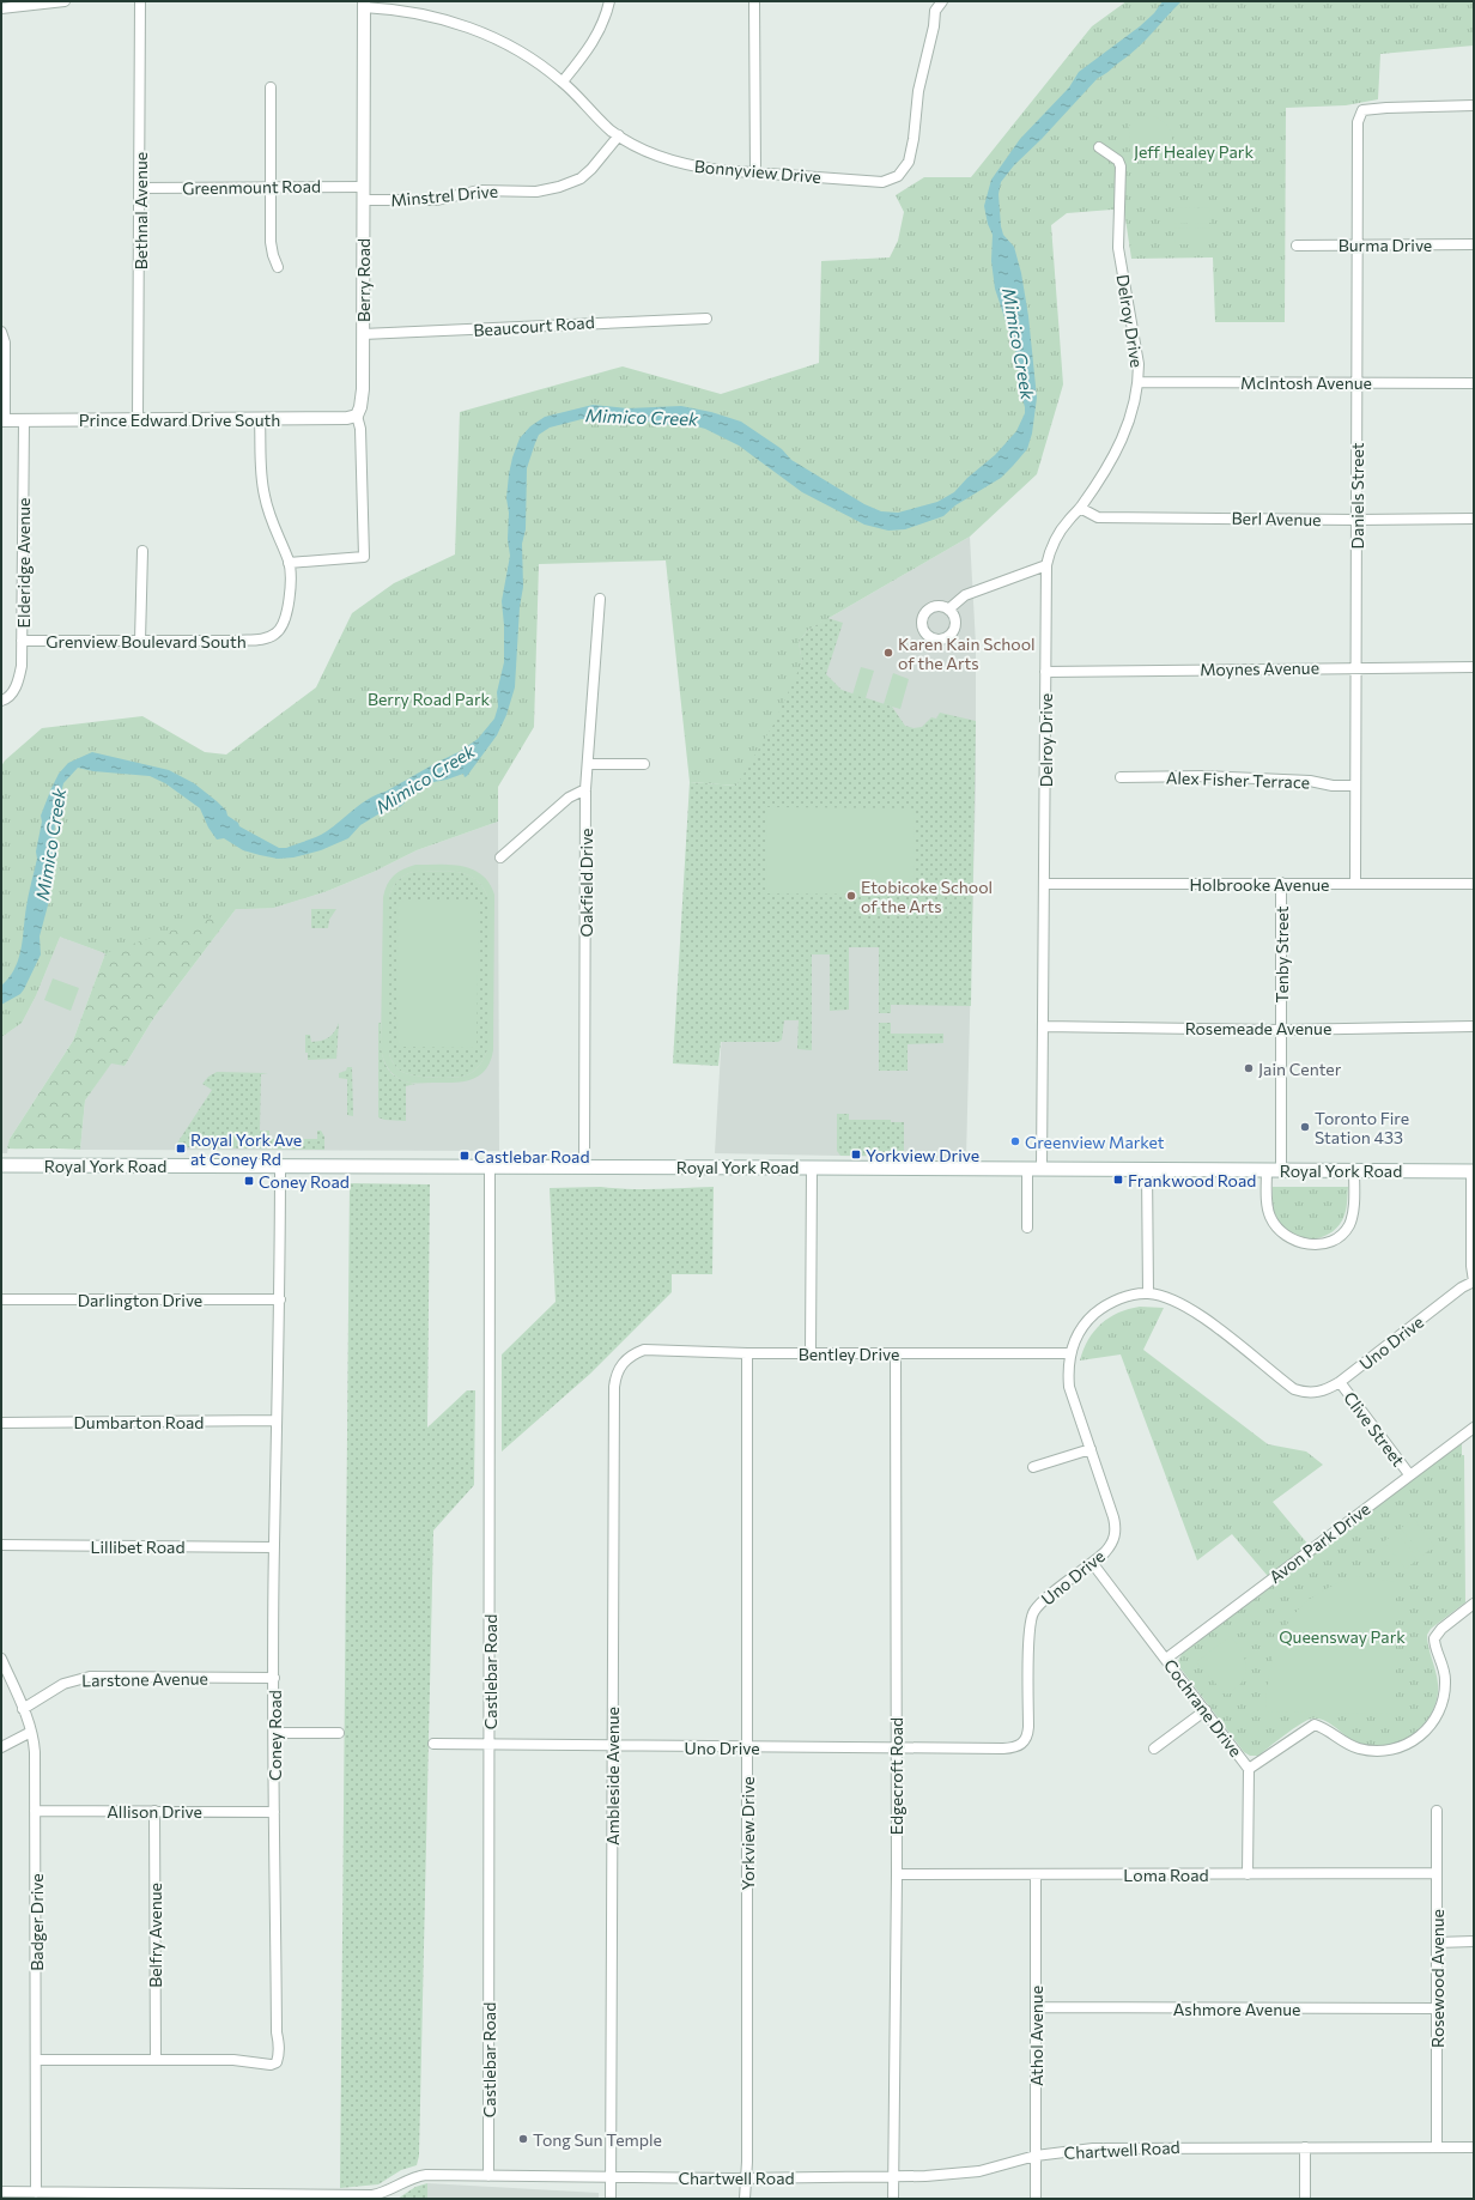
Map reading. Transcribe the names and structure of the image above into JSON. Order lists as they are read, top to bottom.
{
  "streets": {
    "main road": ["Royal York Road"],
    "street": [
      "Bonnyview Drive",
      "Greenmount Road",
      "Minstrel Drive",
      "Bethnal Avenue",
      "Burma Drive",
      "Berry Road",
      "Delroy Drive",
      "Beaucourt Road",
      "McIntosh Avenue",
      "Prince Edward Drive South",
      "Daniels Street",
      "Berl Avenue",
      "Elderidge Avenue",
      "Grenview Boulevard South",
      "Moynes Avenue",
      "Alex Fisher Terrace",
      "Oakfield Drive",
      "Holbrooke Avenue",
      "Tenby Street",
      "Rosemeade Avenue",
      "Darlington Drive",
      "Uno Drive",
      "Bentley Drive",
      "Dumbarton Road",
      "Clive Street",
      "Avon Park Drive",
      "Lillibet Road",
      "Castlebar Road",
      "Larstone Avenue",
      "Cochrane Drive",
      "Coney Road",
      "Ambleside Avenue",
      "Edgecroft Road",
      "Allison Drive",
      "Yorkview Drive",
      "Loma Road",
      "Badger Drive",
      "Belfry Avenue",
      "Rosewood Avenue",
      "Ashmore Avenue",
      "Athol Avenue",
      "Chartwell Road"
    ]
  },
  "crossings": [
    ["Bonnyview Drive", "Minstrel Drive"],
    ["Bonnyview Drive", "Berry Road"],
    ["Greenmount Road", "Bethnal Avenue"],
    ["Greenmount Road", "Berry Road"],
    ["Minstrel Drive", "Berry Road"],
    ["Bethnal Avenue", "Prince Edward Drive South"],
    ["Burma Drive", "Daniels Street"],
    ["Berry Road", "Beaucourt Road"],
    ["Berry Road", "Prince Edward Drive South"],
    ["Berry Road", "Grenview Boulevard South"],
    ["Delroy Drive", "McIntosh Avenue"],
    ["Delroy Drive", "Berl Avenue"],
    ["Delroy Drive", "Moynes Avenue"],
    ["Delroy Drive", "Holbrooke Avenue"],
    ["Delroy Drive", "Rosemeade Avenue"],
    ["Delroy Drive", "Royal York Road"],
    ["McIntosh Avenue", "Daniels Street"],
    ["Prince Edward Drive South", "Elderidge Avenue"],
    ["Prince Edward Drive South", "Grenview Boulevard South"],
    ["Daniels Street", "Berl Avenue"],
    ["Daniels Street", "Moynes Avenue"],
    ["Daniels Street", "Alex Fisher Terrace"],
    ["Daniels Street", "Holbrooke Avenue"],
    ["Elderidge Avenue", "Grenview Boulevard South"],
    ["Oakfield Drive", "Royal York Road"],
    ["Holbrooke Avenue", "Tenby Street"],
    ["Tenby Street", "Rosemeade Avenue"],
    ["Tenby Street", "Royal York Road"],
    ["Royal York Road", "Castlebar Road"],
    ["Royal York Road", "Coney Road"],
    ["Darlington Drive", "Coney Road"],
    ["Uno Drive", "Bentley Drive"],
    ["Uno Drive", "Clive Street"],
    ["Uno Drive", "Castlebar Road"],
    ["Uno Drive", "Cochrane Drive"],
    ["Uno Drive", "Ambleside Avenue"],
    ["Uno Drive", "Edgecroft Road"],
    ["Uno Drive", "Yorkview Drive"],
    ["Bentley Drive", "Ambleside Avenue"],
    ["Bentley Drive", "Edgecroft Road"],
    ["Bentley Drive", "Yorkview Drive"],
    ["Dumbarton Road", "Coney Road"],
    ["Clive Street", "Avon Park Drive"],
    ["Avon Park Drive", "Cochrane Drive"],
    ["Lillibet Road", "Coney Road"],
    ["Castlebar Road", "Chartwell Road"],
    ["Larstone Avenue", "Coney Road"],
    ["Larstone Avenue", "Badger Drive"],
    ["Cochrane Drive", "Loma Road"],
    ["Coney Road", "Allison Drive"],
    ["Coney Road", "Badger Drive"],
    ["Coney Road", "Belfry Avenue"],
    ["Ambleside Avenue", "Chartwell Road"],
    ["Edgecroft Road", "Loma Road"],
    ["Edgecroft Road", "Chartwell Road"],
    ["Allison Drive", "Badger Drive"],
    ["Allison Drive", "Belfry Avenue"],
    ["Yorkview Drive", "Chartwell Road"],
    ["Loma Road", "Rosewood Avenue"],
    ["Loma Road", "Athol Avenue"],
    ["Badger Drive", "Chartwell Road"],
    ["Rosewood Avenue", "Ashmore Avenue"],
    ["Rosewood Avenue", "Chartwell Road"],
    ["Ashmore Avenue", "Athol Avenue"],
    ["Athol Avenue", "Chartwell Road"]
  ],
  "water": ["Mimico Creek"],
  "parks": ["Jeff Healey Park", "Berry Road Park", "Queensway Park"],
  "places": {
    "other": [
      "Karen Kain School of the Arts",
      "Etobicoke School of the Arts",
      "Jain Center",
      "Toronto Fire Station 433",
      "Greenview Market",
      "Tong Sun Temple"
    ],
    "transit": [
      "Royal York Ave at Coney Rd",
      "Yorkview Drive",
      "Castlebar Road",
      "Frankwood Road",
      "Coney Road"
    ]
  }
}
